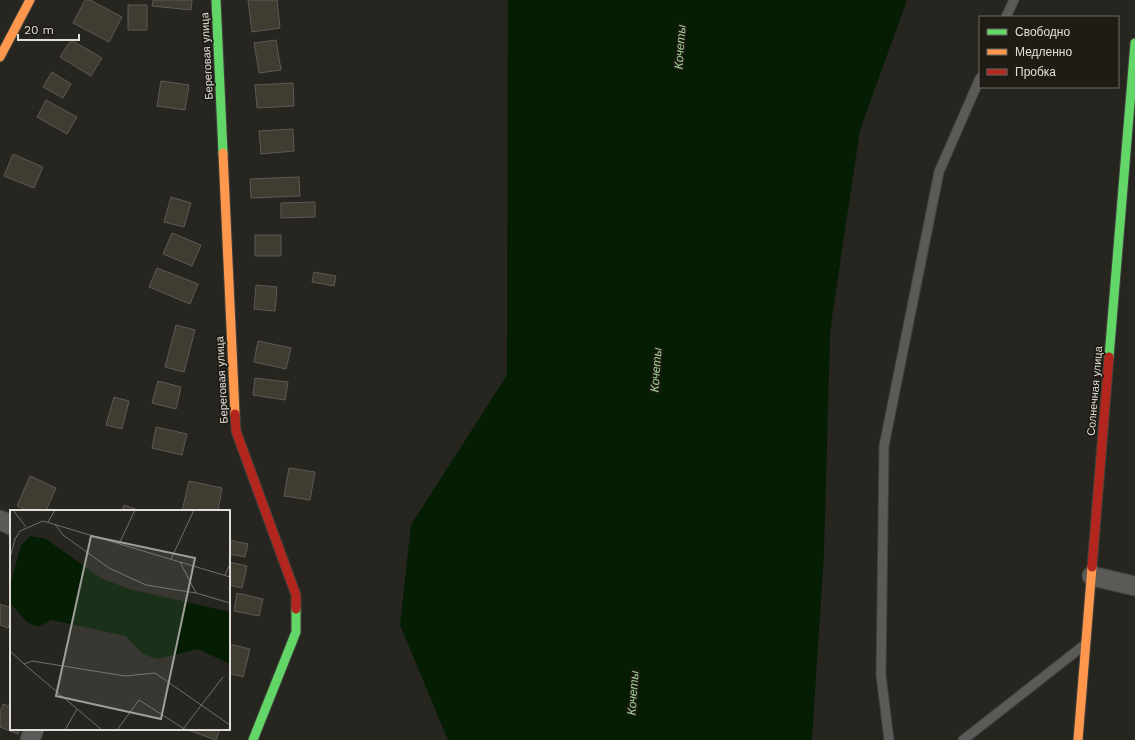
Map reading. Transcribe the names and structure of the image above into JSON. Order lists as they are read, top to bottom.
{
  "streets": {
    "street": ["Береговая улица", "Солнечная улица"]
  },
  "water": ["Кочеты"],
  "legend": ["Свободно", "Медленно", "Пробка"],
  "scale_bar": "20 m"
}
